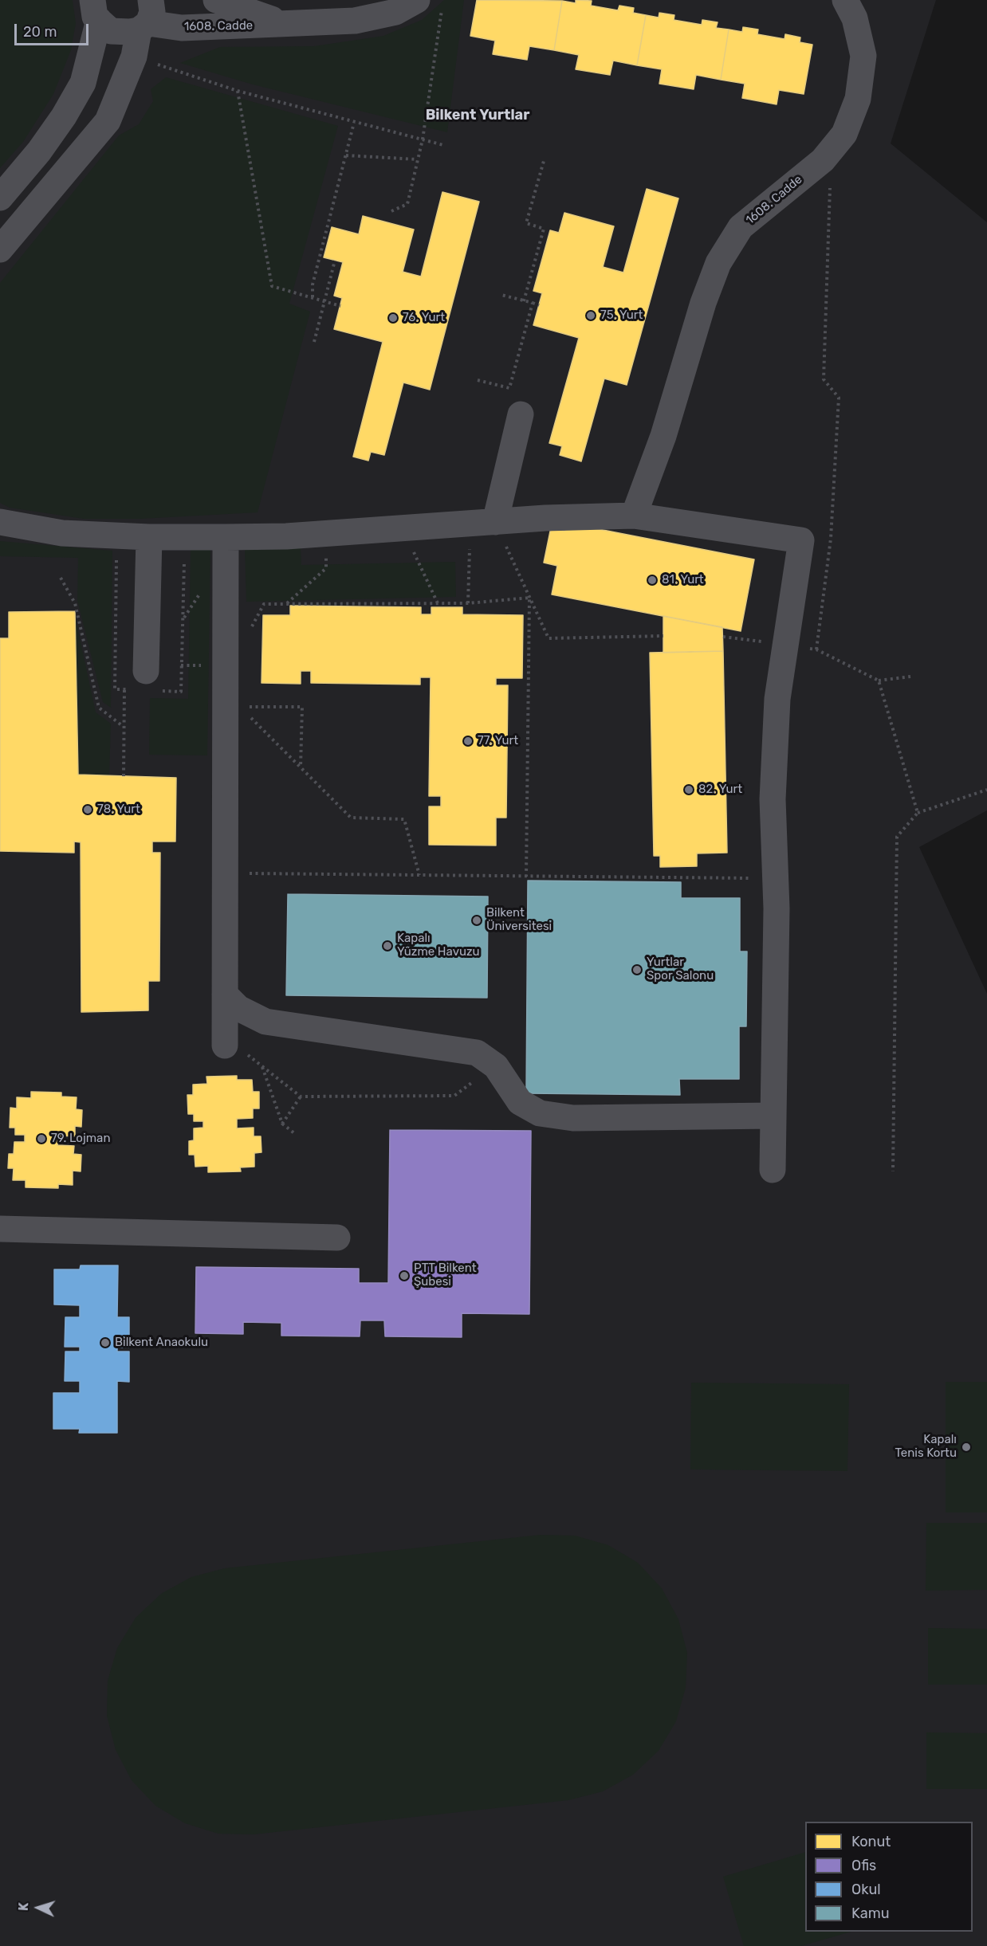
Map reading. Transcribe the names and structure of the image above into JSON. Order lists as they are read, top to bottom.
{
  "streets": {
    "street": ["1608. Cadde"]
  },
  "districts": ["Bilkent Yurtlar"],
  "places": [
    "75. Yurt",
    "76. Yurt",
    "81. Yurt",
    "77. Yurt",
    "82. Yurt",
    "78. Yurt",
    "Bilkent Üniversitesi",
    "Kapalı Yüzme Havuzu",
    "Yurtlar Spor Salonu",
    "79. Lojman",
    "PTT Bilkent Şubesi",
    "Bilkent Anaokulu",
    "Kapalı Tenis Kortu"
  ],
  "legend": [
    "Konut",
    "Ofis",
    "Okul",
    "Kamu"
  ],
  "scale_bar": "20 m",
  "north": "left"
}
